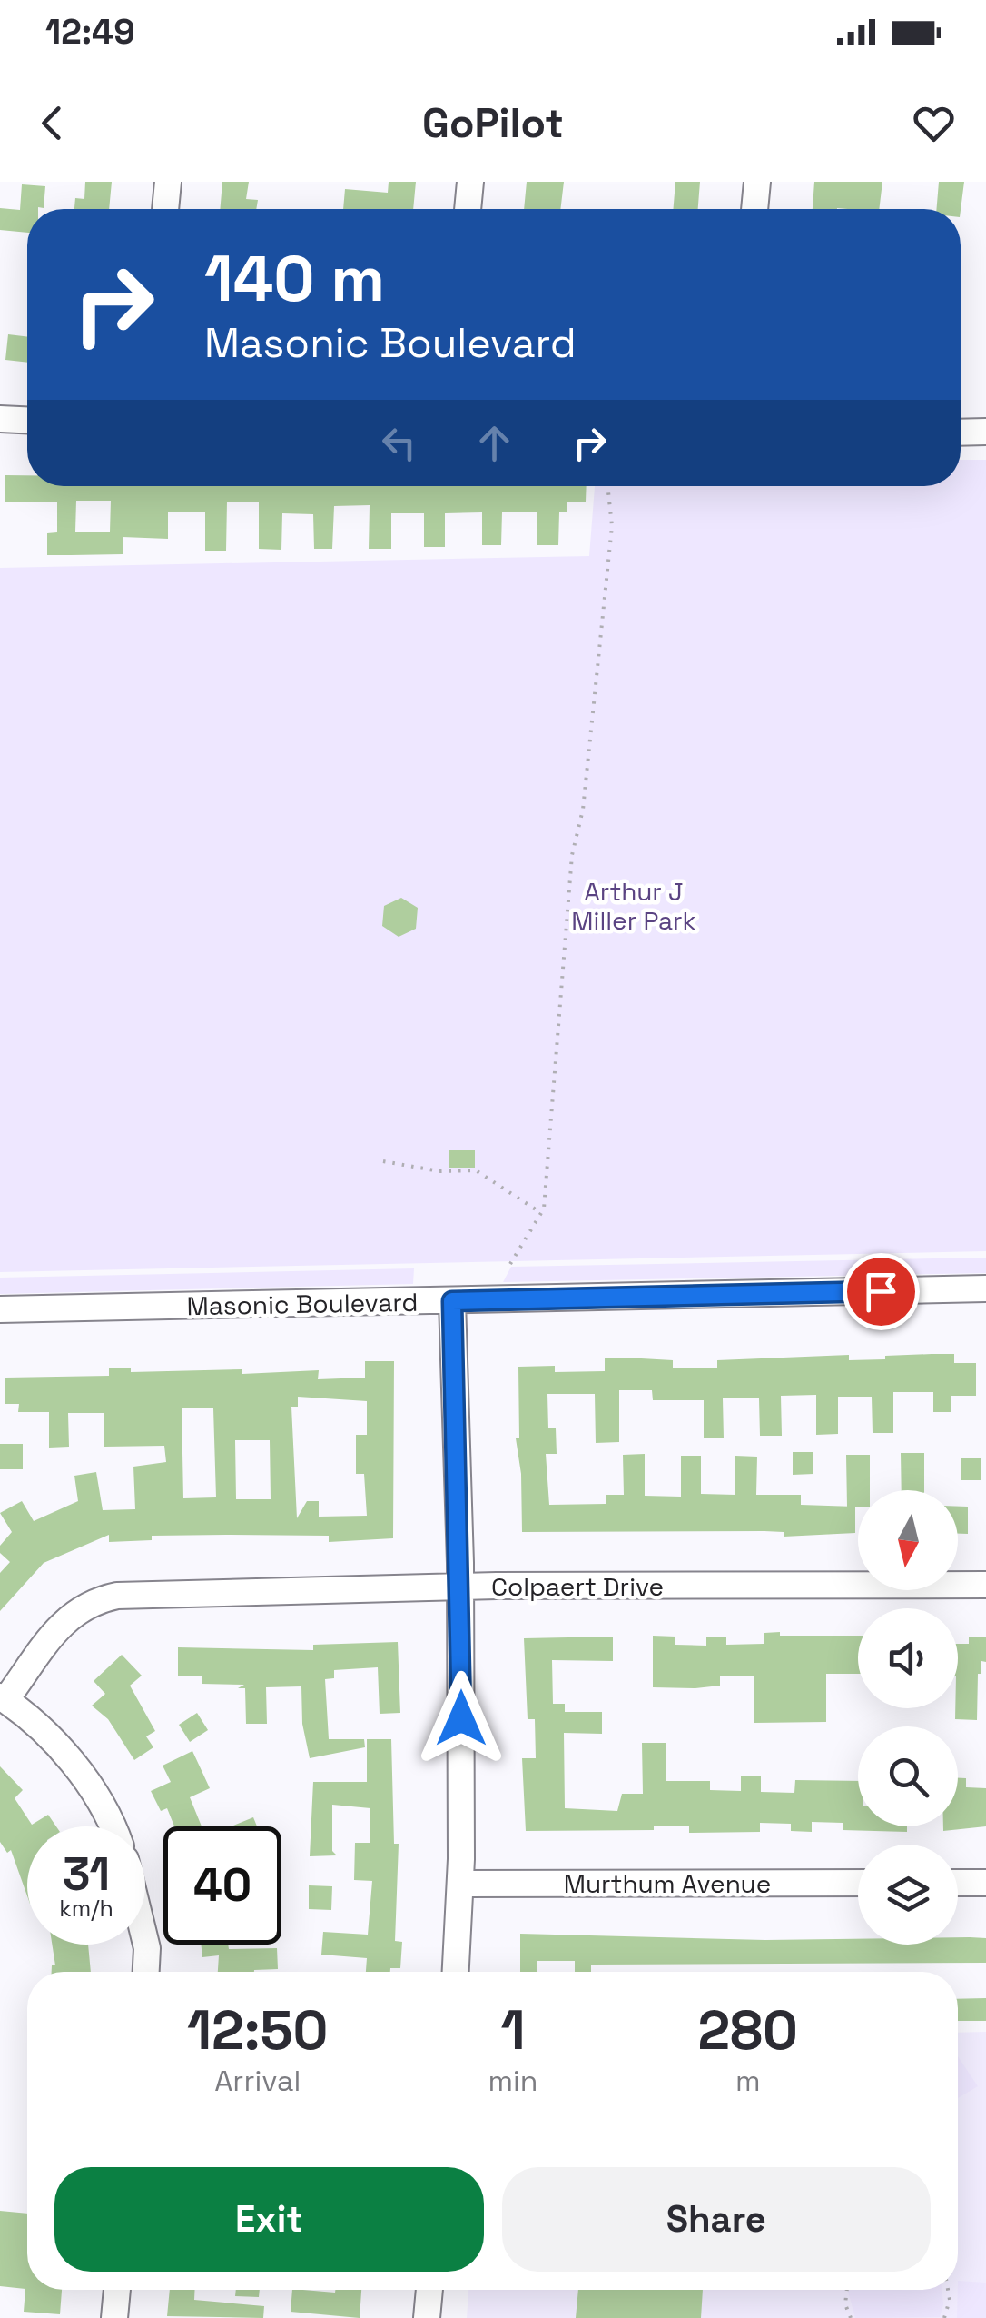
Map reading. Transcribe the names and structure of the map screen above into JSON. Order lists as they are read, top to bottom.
{
  "streets": {
    "street": ["Masonic Boulevard", "Colpaert Drive", "Murthum Avenue"]
  },
  "parks": ["Arthur J Miller Park"],
  "north": "bottom",
  "page": {
    "status": "12:49",
    "header": "GoPilot",
    "turn": ["140 m", "Masonic Boulevard"],
    "speed": "31 km/h",
    "limit": "40",
    "eta": [
      "12:50",
      "Arrival",
      "1",
      "min",
      "280",
      "m"
    ],
    "buttons": ["Exit", "Share"]
  }
}
